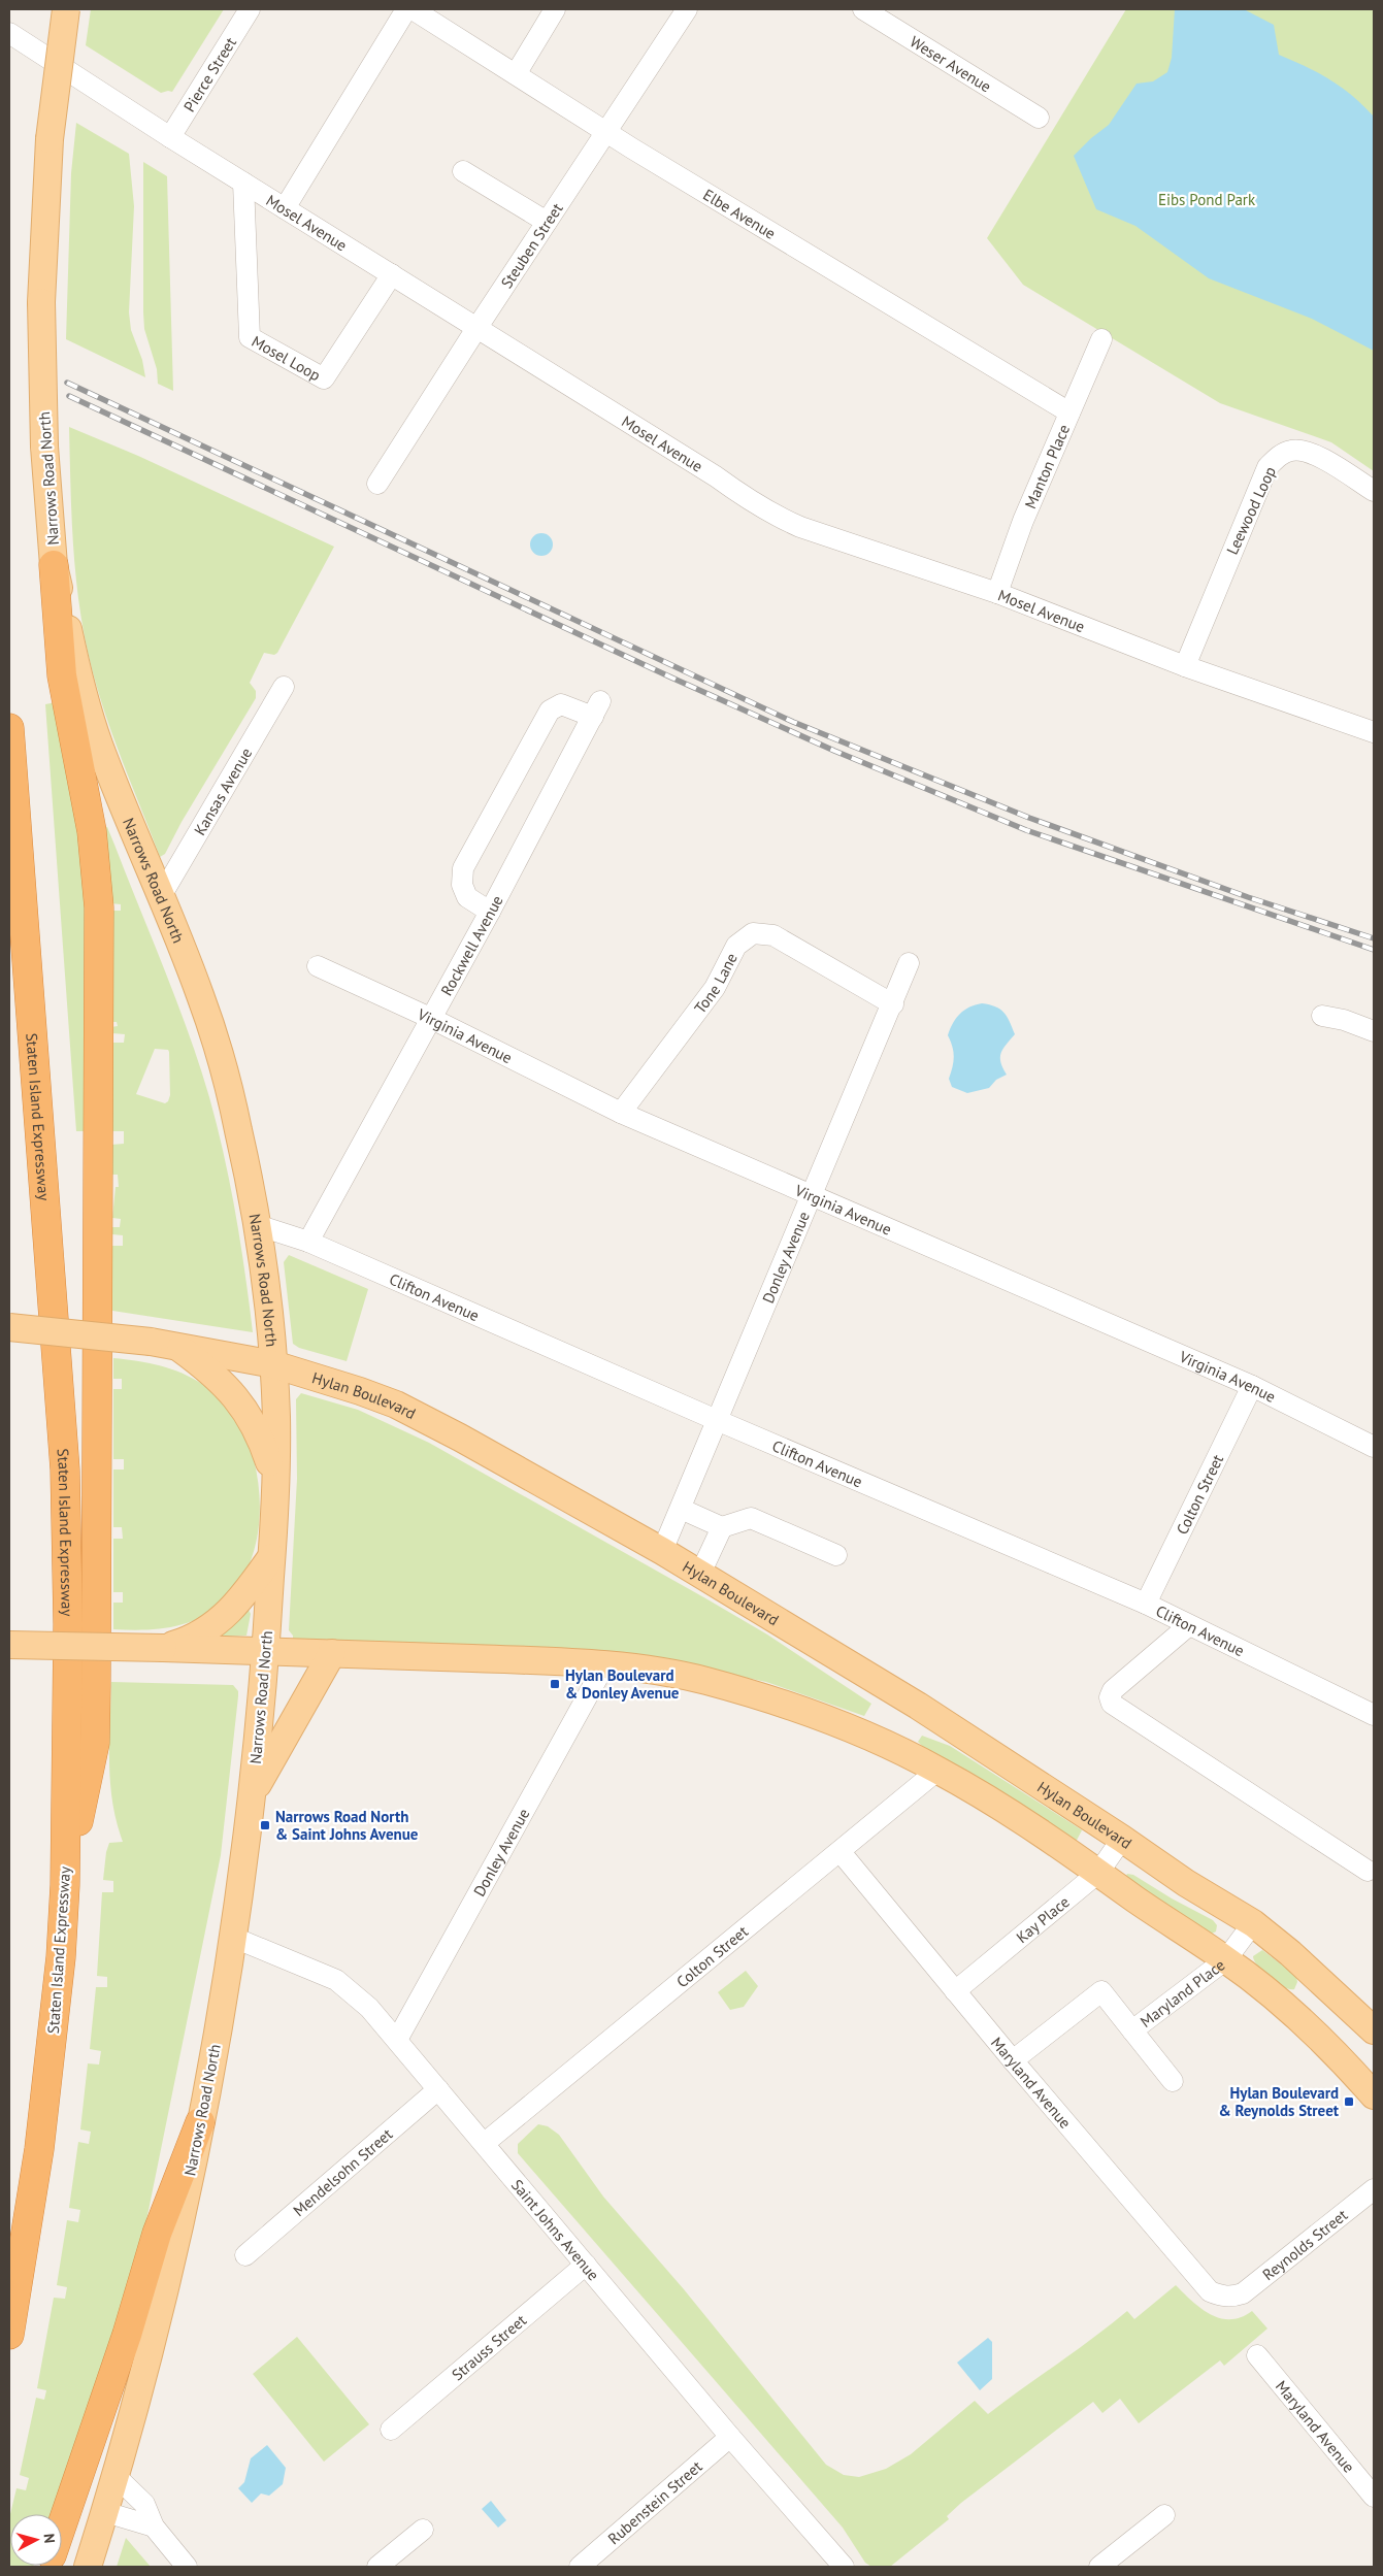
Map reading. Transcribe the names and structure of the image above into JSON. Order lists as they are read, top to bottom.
{
  "streets": {
    "highway": ["Staten Island Expressway"],
    "main road": ["Narrows Road North", "Hylan Boulevard"],
    "street": [
      "Weser Avenue",
      "Pierce Street",
      "Elbe Avenue",
      "Mosel Avenue",
      "Steuben Street",
      "Mosel Loop",
      "Manton Place",
      "Leewood Loop",
      "Kansas Avenue",
      "Rockwell Avenue",
      "Tone Lane",
      "Virginia Avenue",
      "Donley Avenue",
      "Clifton Avenue",
      "Colton Street",
      "Kay Place",
      "Maryland Place",
      "Maryland Avenue",
      "Mendelsohn Street",
      "Saint Johns Avenue",
      "Reynolds Street",
      "Strauss Street",
      "Rubenstein Street"
    ]
  },
  "crossings": [
    ["Pierce Street", "Mosel Avenue"],
    ["Elbe Avenue", "Steuben Street"],
    ["Elbe Avenue", "Manton Place"],
    ["Mosel Avenue", "Steuben Street"],
    ["Mosel Avenue", "Mosel Loop"],
    ["Mosel Avenue", "Manton Place"],
    ["Mosel Avenue", "Leewood Loop"],
    ["Narrows Road North", "Kansas Avenue"],
    ["Narrows Road North", "Clifton Avenue"],
    ["Narrows Road North", "Hylan Boulevard"],
    ["Narrows Road North", "Saint Johns Avenue"],
    ["Rockwell Avenue", "Virginia Avenue"],
    ["Rockwell Avenue", "Clifton Avenue"],
    ["Tone Lane", "Virginia Avenue"],
    ["Tone Lane", "Donley Avenue"],
    ["Virginia Avenue", "Donley Avenue"],
    ["Virginia Avenue", "Colton Street"],
    ["Donley Avenue", "Clifton Avenue"],
    ["Donley Avenue", "Hylan Boulevard"],
    ["Donley Avenue", "Saint Johns Avenue"],
    ["Clifton Avenue", "Colton Street"],
    ["Hylan Boulevard", "Kay Place"],
    ["Hylan Boulevard", "Maryland Place"],
    ["Colton Street", "Maryland Avenue"],
    ["Colton Street", "Saint Johns Avenue"],
    ["Kay Place", "Maryland Avenue"],
    ["Maryland Place", "Maryland Avenue"],
    ["Maryland Avenue", "Reynolds Street"],
    ["Mendelsohn Street", "Saint Johns Avenue"],
    ["Saint Johns Avenue", "Strauss Street"],
    ["Saint Johns Avenue", "Rubenstein Street"]
  ],
  "parks": ["Eibs Pond Park"],
  "places": {
    "transit": ["Hylan Boulevard & Donley Avenue", "Narrows Road North & Saint Johns Avenue", "Hylan Boulevard & Reynolds Street"]
  },
  "north": "right"
}
